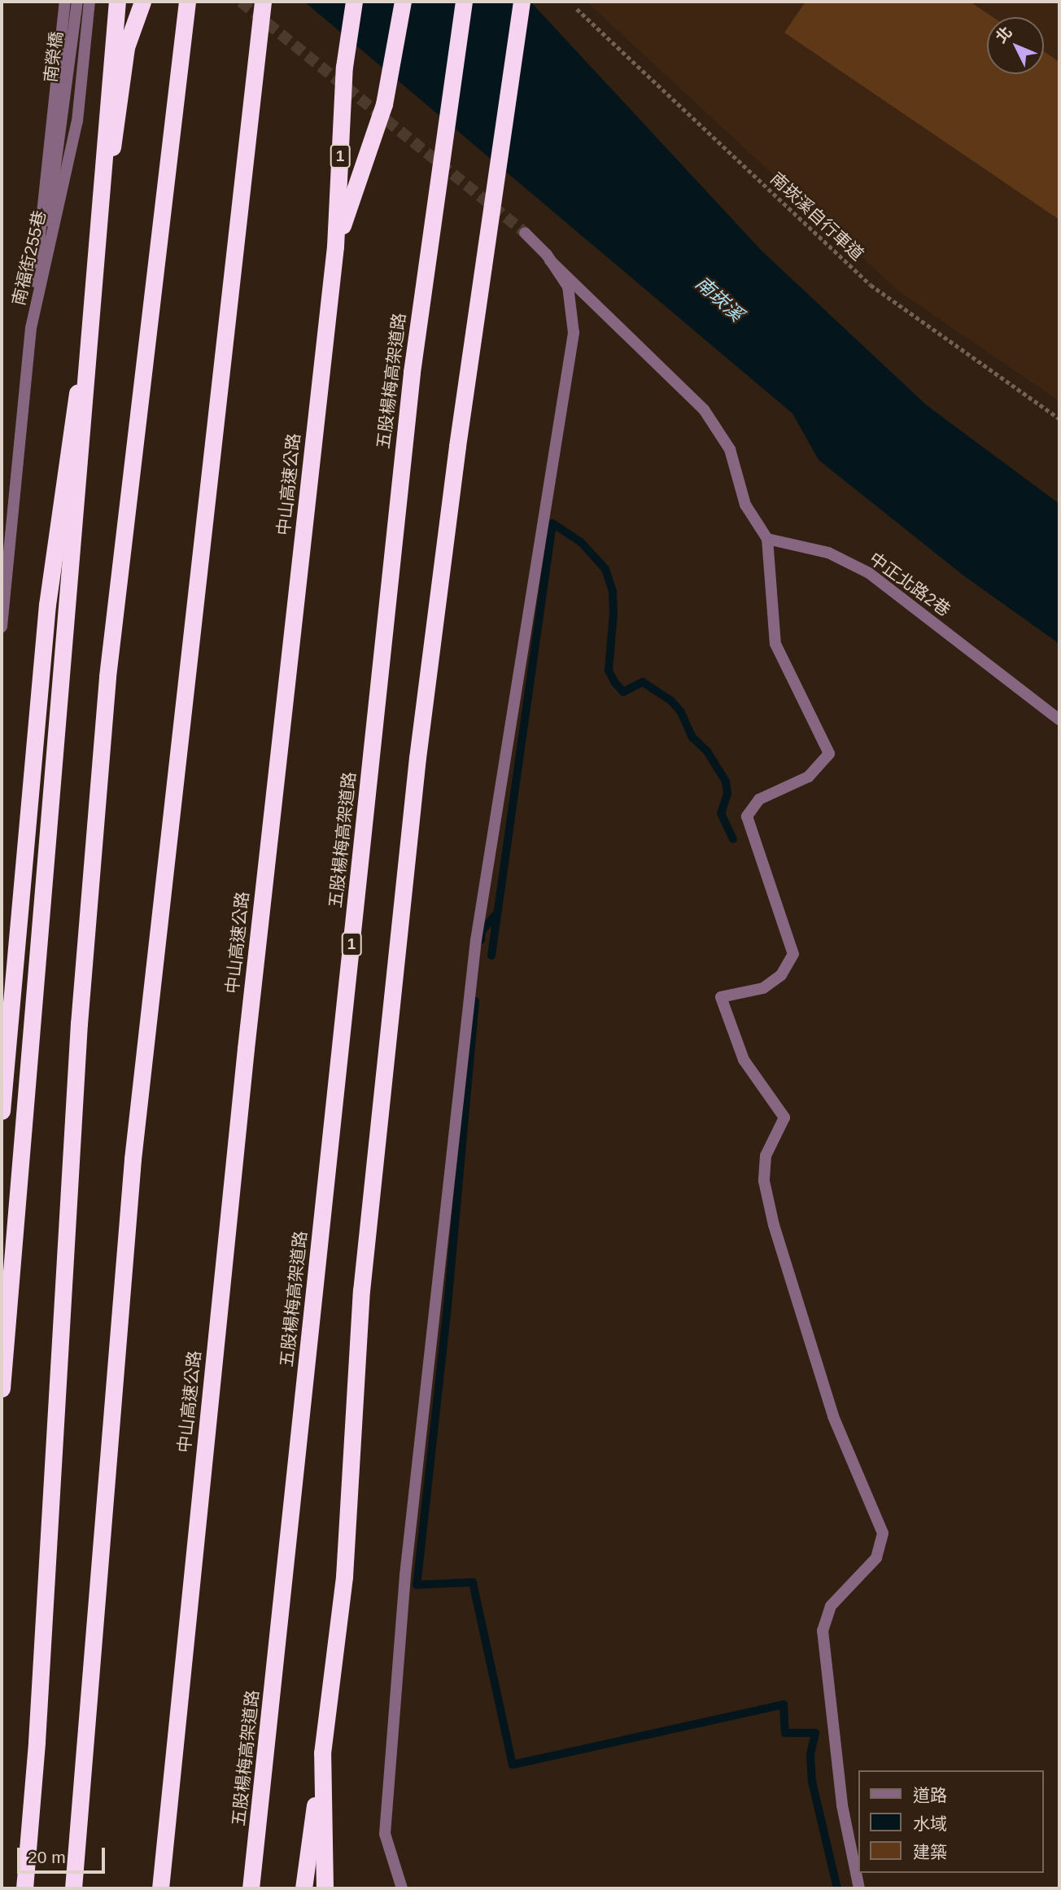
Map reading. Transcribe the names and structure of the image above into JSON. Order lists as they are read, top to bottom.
{
  "streets": {
    "highway": ["1", "五股楊梅高架道路", "中山高速公路"],
    "street": ["南榮橋", "南福街255巷", "中正北路2巷"],
    "path": ["南崁溪自行車道"]
  },
  "crossings": [
    ["南榮橋", "南福街255巷"]
  ],
  "water": ["南崁溪"],
  "legend": ["道路", "水域", "建築"],
  "scale_bar": "20 m",
  "north": "top left"
}
